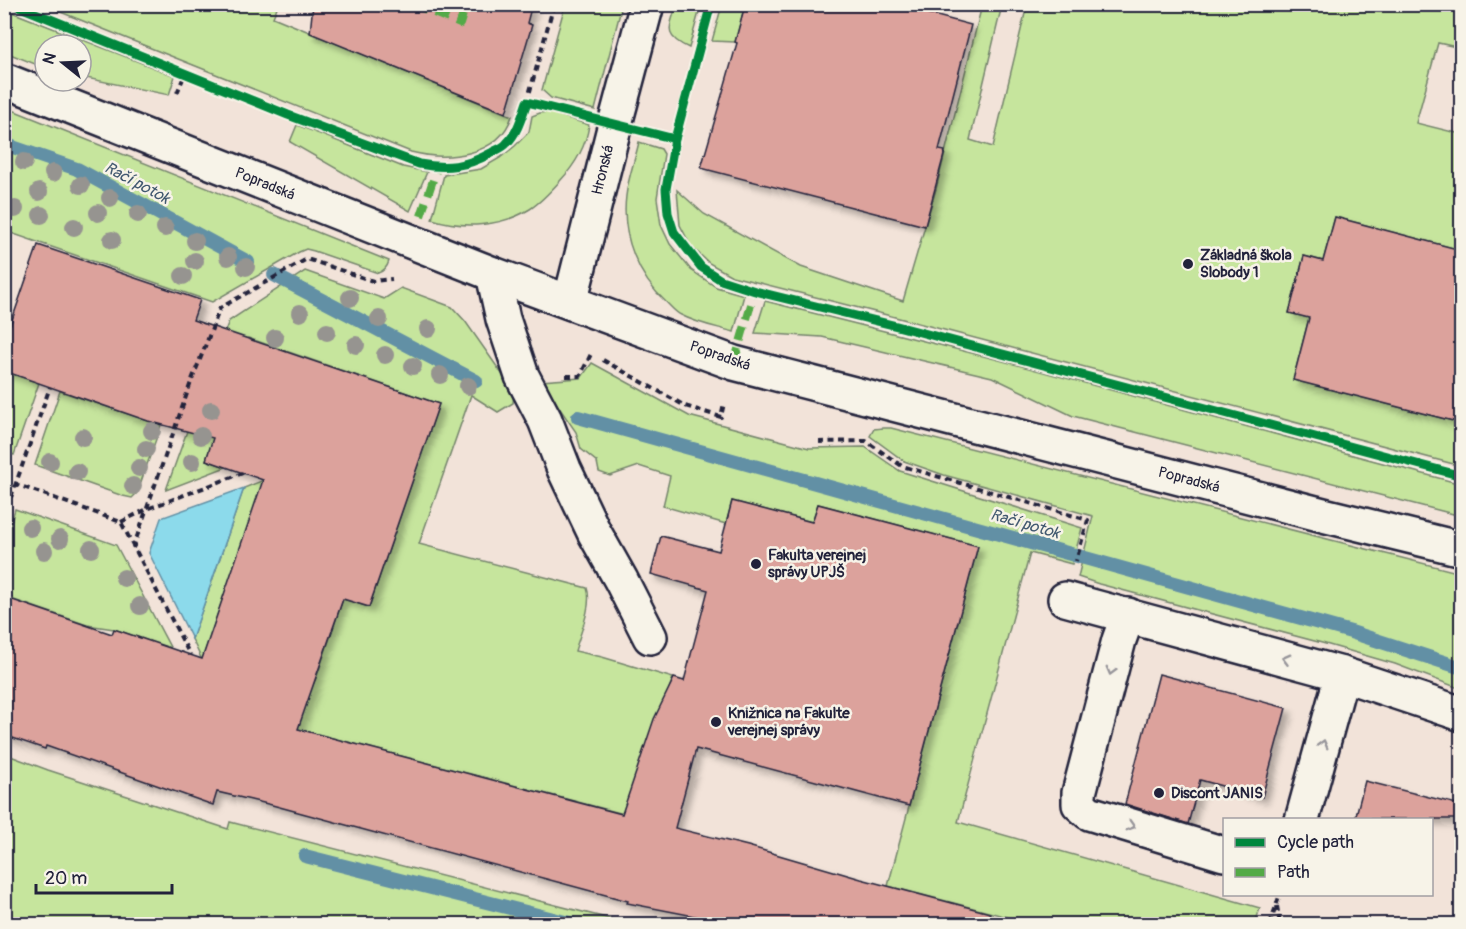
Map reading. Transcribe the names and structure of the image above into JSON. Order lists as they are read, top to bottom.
{
  "streets": {
    "street": ["Hronská", "Popradská"]
  },
  "crossings": [
    ["Hronská", "Popradská"]
  ],
  "water": ["Račí potok"],
  "places": [
    "Základná škola Slobody 1",
    "Fakulta verejnej správy UPJŠ",
    "Knižnica na Fakulte verejnej správy",
    "Discont JANIS"
  ],
  "legend": ["Cycle path", "Path"],
  "scale_bar": "20 m",
  "north": "left"
}
